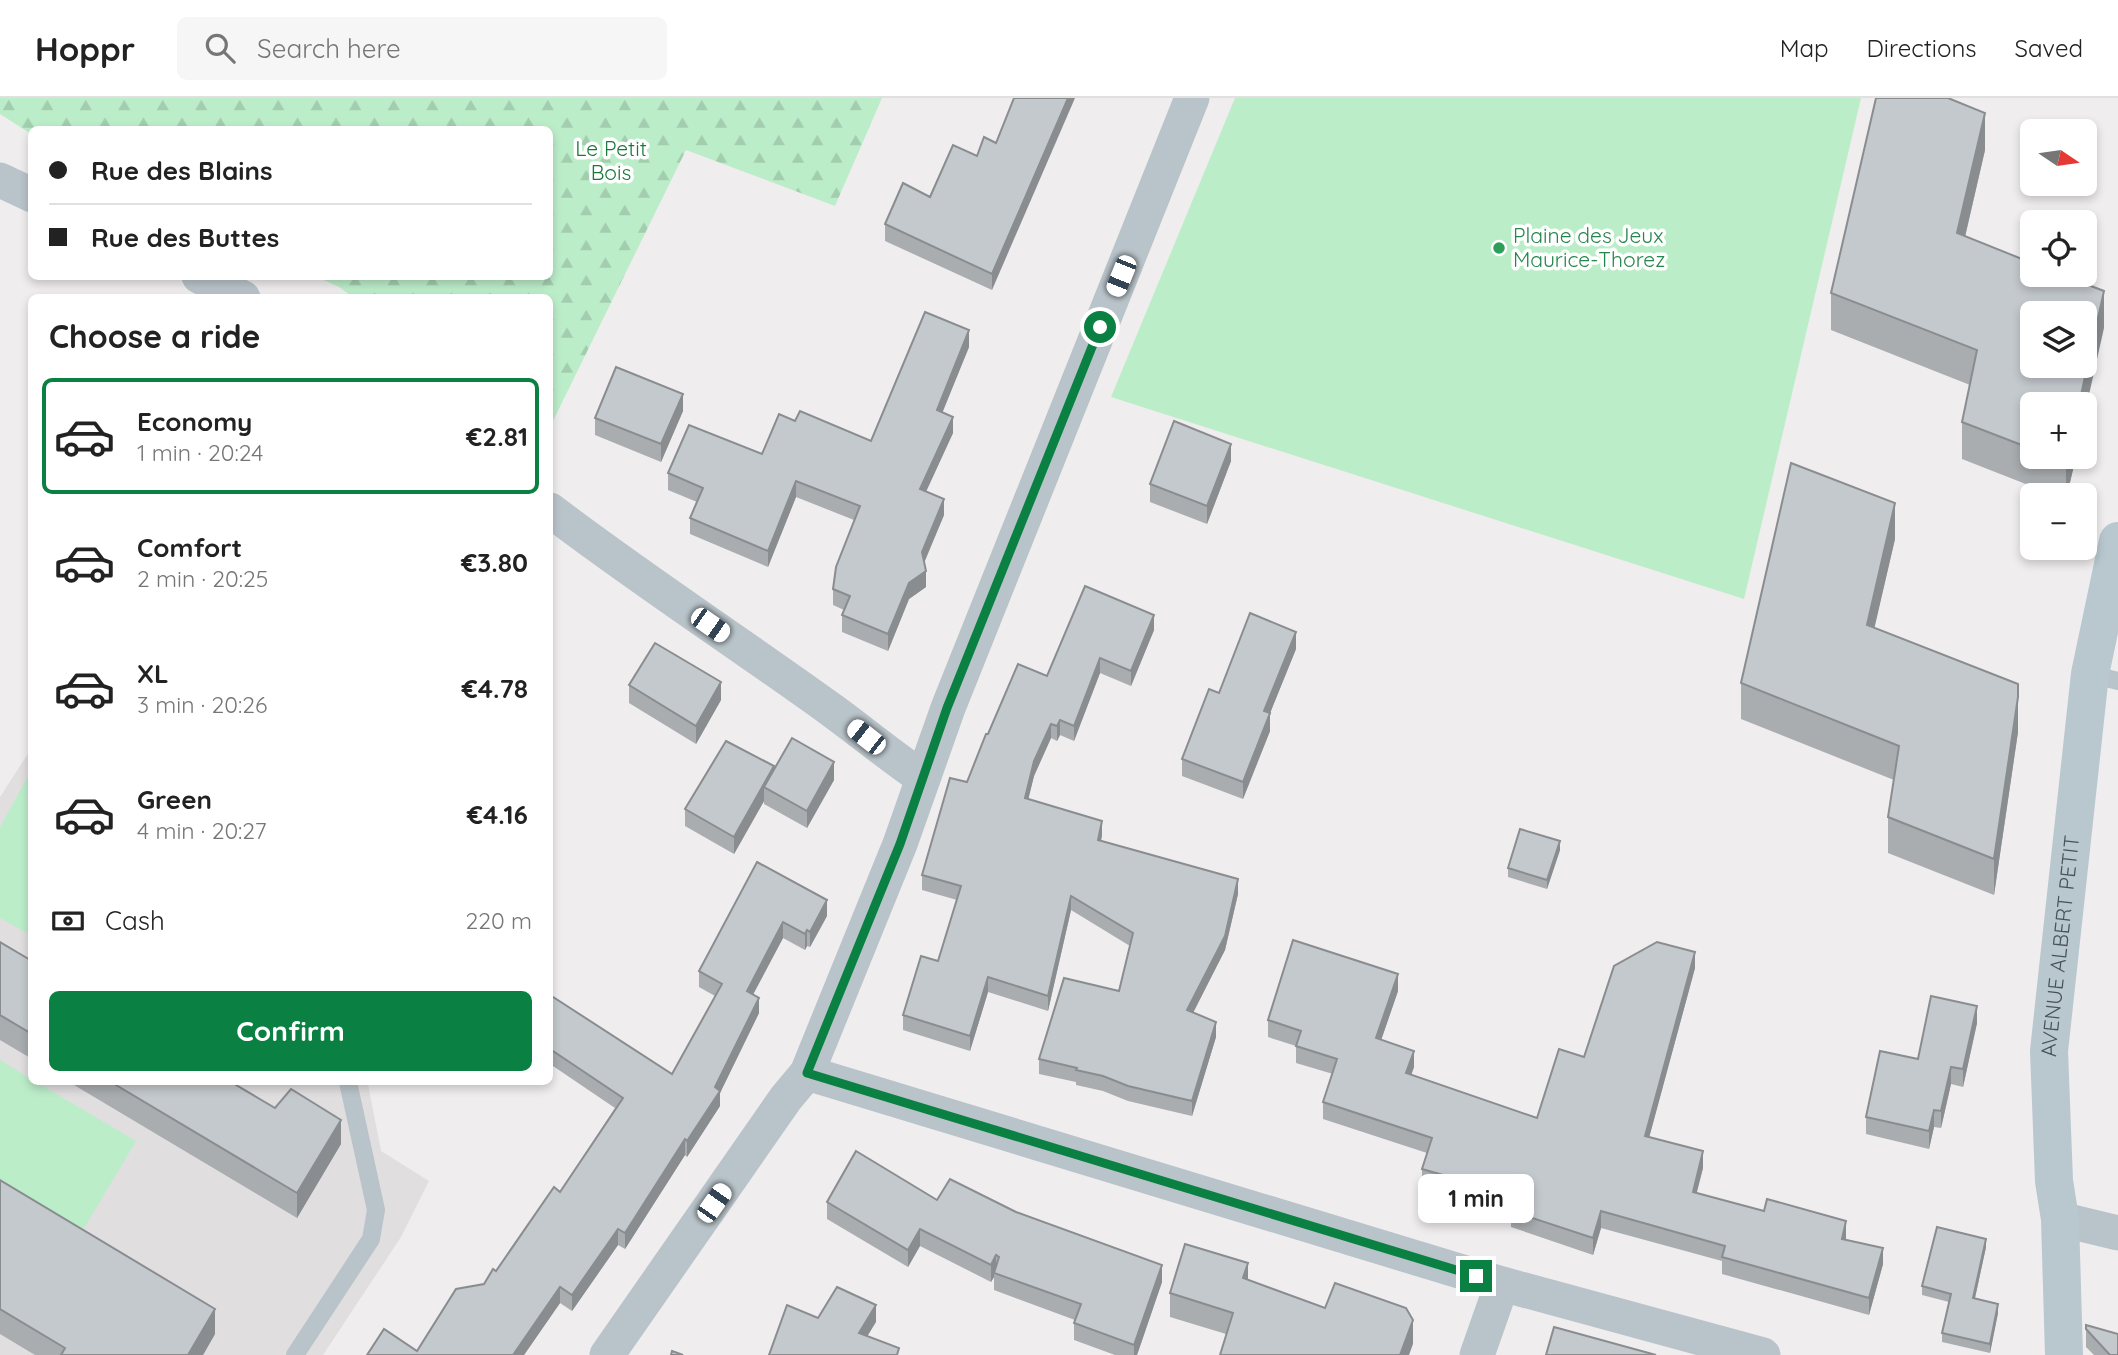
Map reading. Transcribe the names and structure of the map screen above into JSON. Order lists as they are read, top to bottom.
{
  "streets": {
    "main road": ["AVENUE ALBERT PETIT"]
  },
  "parks": ["Le Petit Bois"],
  "places": ["Plaine des Jeux Maurice-Thorez"],
  "north": "right",
  "page": {
    "header": "Hoppr",
    "search": "Search here",
    "nav": ["Map", "Directions", "Saved"],
    "map_buttons": ["+", "−"],
    "banner": ["Rue des Blains", "Rue des Buttes"],
    "heading": "Choose a ride",
    "list": [
      {
        "name": "Economy",
        "note": "1 min · 20:24",
        "value": "€2.81"
      },
      {
        "name": "Comfort",
        "note": "2 min · 20:25",
        "value": "€3.80"
      },
      {
        "name": "XL",
        "note": "3 min · 20:26",
        "value": "€4.78"
      },
      {
        "name": "Green",
        "note": "4 min · 20:27",
        "value": "€4.16"
      }
    ],
    "pay": ["Cash", "220 m"],
    "buttons": "Confirm",
    "bubble": "1 min"
  }
}
